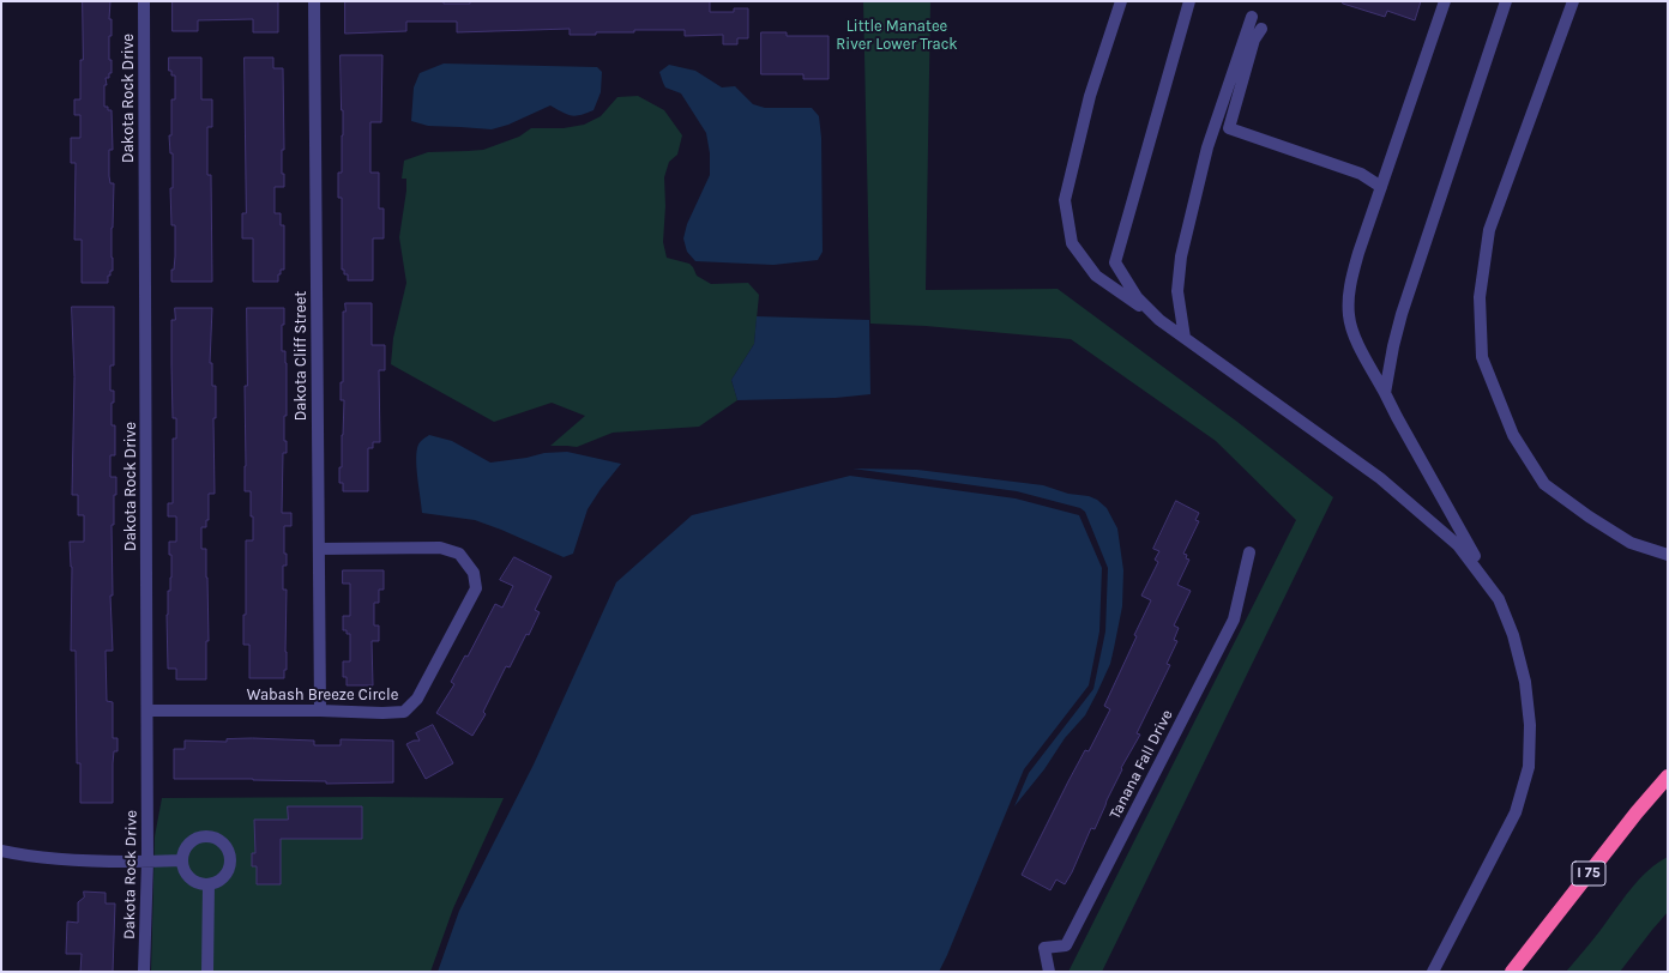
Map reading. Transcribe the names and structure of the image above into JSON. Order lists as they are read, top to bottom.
{
  "streets": {
    "highway": ["I 75"],
    "street": [
      "Dakota Rock Drive",
      "Dakota Cliff Street",
      "Wabash Breeze Circle",
      "Tanana Fall Drive"
    ]
  },
  "crossings": [
    ["Dakota Rock Drive", "Wabash Breeze Circle"],
    ["Dakota Cliff Street", "Wabash Breeze Circle"]
  ],
  "parks": ["Little Manatee River Lower Track"]
}
